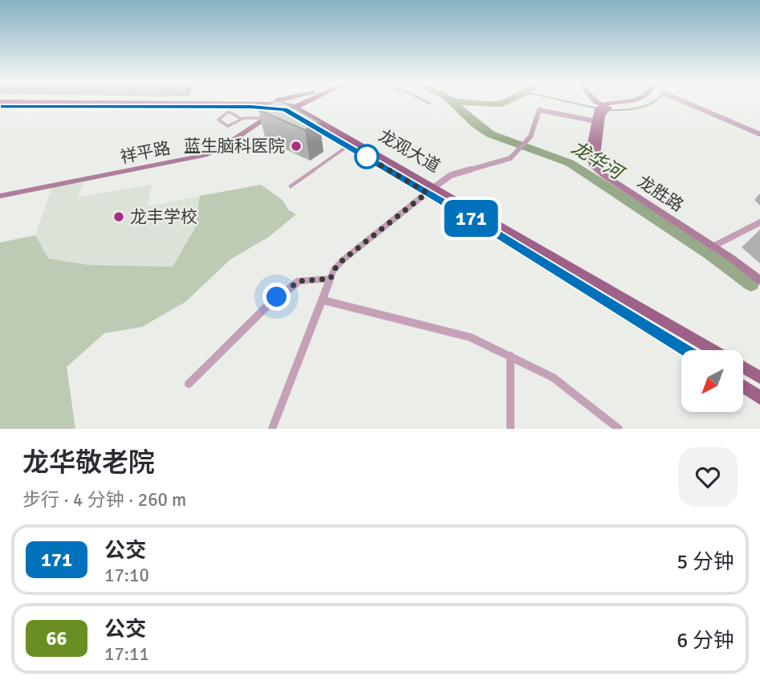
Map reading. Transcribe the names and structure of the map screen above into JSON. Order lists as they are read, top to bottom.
{
  "streets": {
    "main road": ["龙观大道", "祥平路", "龙胜路"]
  },
  "crossings": [
    ["龙观大道", "祥平路"]
  ],
  "water": ["龙华河"],
  "places": ["蓝生脑科医院", "龙丰学校"],
  "lines": ["bus line 171"],
  "north": "bottom left",
  "page": {
    "on_map": "171",
    "heading": ["龙华敬老院", "步行 · 4 分钟 · 260 m"],
    "list": [
      {
        "mark": "171",
        "name": "公交",
        "note": "17:10",
        "value": "5 分钟"
      },
      {
        "mark": "66",
        "name": "公交",
        "note": "17:11",
        "value": "6 分钟"
      }
    ]
  }
}
